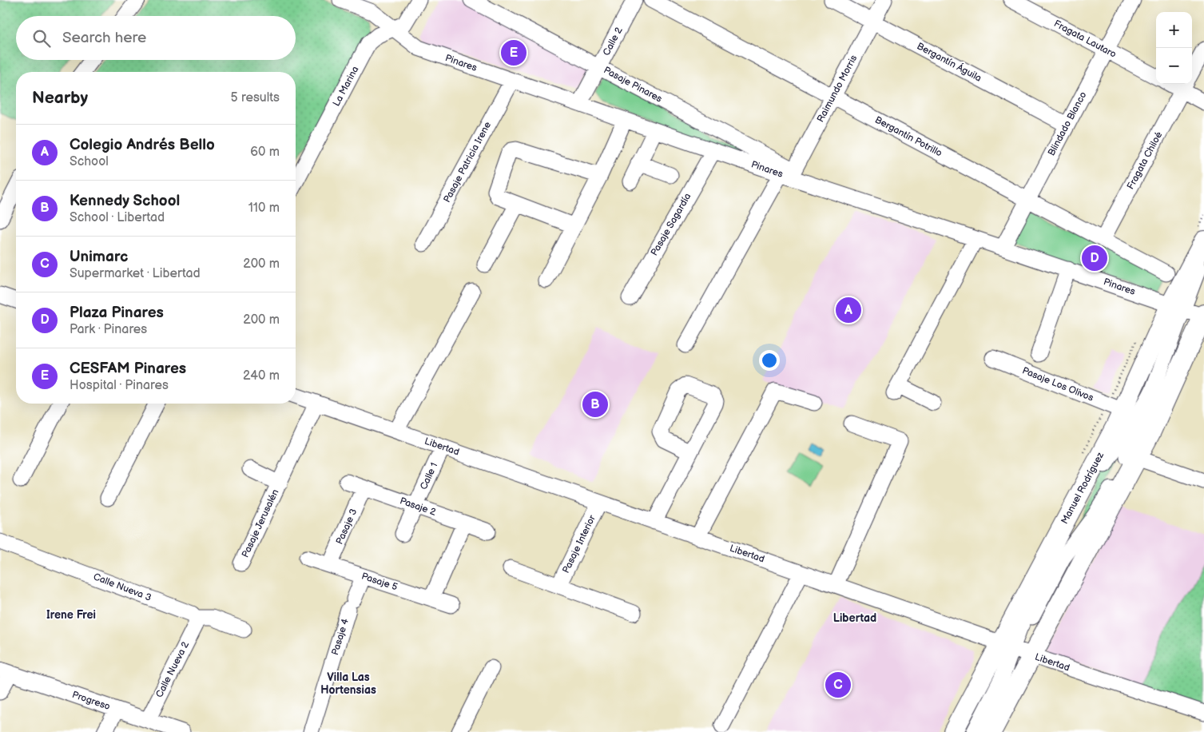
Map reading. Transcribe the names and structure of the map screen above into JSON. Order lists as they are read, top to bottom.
{
  "streets": {
    "main road": ["Manuel Rodríguez"],
    "street": [
      "Fragata Lautaro",
      "Calle 2",
      "Bergantín Águila",
      "Pinares",
      "Pasaje Pinares",
      "La Marina",
      "Raimundo Morris",
      "Blindado Blanco",
      "Bergantín Potrillo",
      "Fragata Chiloé",
      "Pasaje Patricia Irene",
      "Pasaje Sagardía",
      "Pasaje Los Olivos",
      "Libertad",
      "Calle 1",
      "Pasaje 2",
      "Pasaje Jerusalén",
      "Pasaje 3",
      "Pasaje Interior",
      "Pasaje 5",
      "Calle Nueva 3",
      "Pasaje 4",
      "Calle Nueva 2",
      "Progreso"
    ]
  },
  "crossings": [
    ["Fragata Lautaro", "Blindado Blanco"],
    ["Calle 2", "Pinares"],
    ["Calle 2", "Pasaje Pinares"],
    ["Bergantín Águila", "Raimundo Morris"],
    ["Bergantín Águila", "Blindado Blanco"],
    ["Pinares", "Pasaje Pinares"],
    ["Pinares", "La Marina"],
    ["Pinares", "Raimundo Morris"],
    ["Pinares", "Blindado Blanco"],
    ["Pinares", "Pasaje Patricia Irene"],
    ["Pinares", "Pasaje Sagardía"],
    ["Pinares", "Manuel Rodríguez"],
    ["Pasaje Pinares", "Raimundo Morris"],
    ["Raimundo Morris", "Bergantín Potrillo"],
    ["Blindado Blanco", "Bergantín Potrillo"],
    ["Bergantín Potrillo", "Fragata Chiloé"],
    ["Pasaje Los Olivos", "Manuel Rodríguez"],
    ["Libertad", "Calle 1"],
    ["Libertad", "Manuel Rodríguez"],
    ["Libertad", "Pasaje Jerusalén"],
    ["Libertad", "Pasaje Interior"],
    ["Calle 1", "Pasaje 2"],
    ["Pasaje 2", "Pasaje 3"],
    ["Pasaje 3", "Pasaje 5"],
    ["Pasaje 5", "Pasaje 4"],
    ["Calle Nueva 3", "Calle Nueva 2"],
    ["Calle Nueva 2", "Progreso"]
  ],
  "districts": ["Irene Frei", "Libertad", "Villa Las Hortensias"],
  "page": {
    "map_buttons": ["+", "−"],
    "search": "Search here",
    "pins": [
      "E",
      "D",
      "A",
      "B",
      "C"
    ],
    "heading": ["Nearby", "5 results"],
    "list": [
      {
        "mark": "A",
        "name": "Colegio Andrés Bello",
        "note": "School",
        "value": "60 m"
      },
      {
        "mark": "B",
        "name": "Kennedy School",
        "note": "School · Libertad",
        "value": "110 m"
      },
      {
        "mark": "C",
        "name": "Unimarc",
        "note": "Supermarket · Libertad",
        "value": "200 m"
      },
      {
        "mark": "D",
        "name": "Plaza Pinares",
        "note": "Park · Pinares",
        "value": "200 m"
      },
      {
        "mark": "E",
        "name": "CESFAM Pinares",
        "note": "Hospital · Pinares",
        "value": "240 m"
      }
    ]
  }
}
